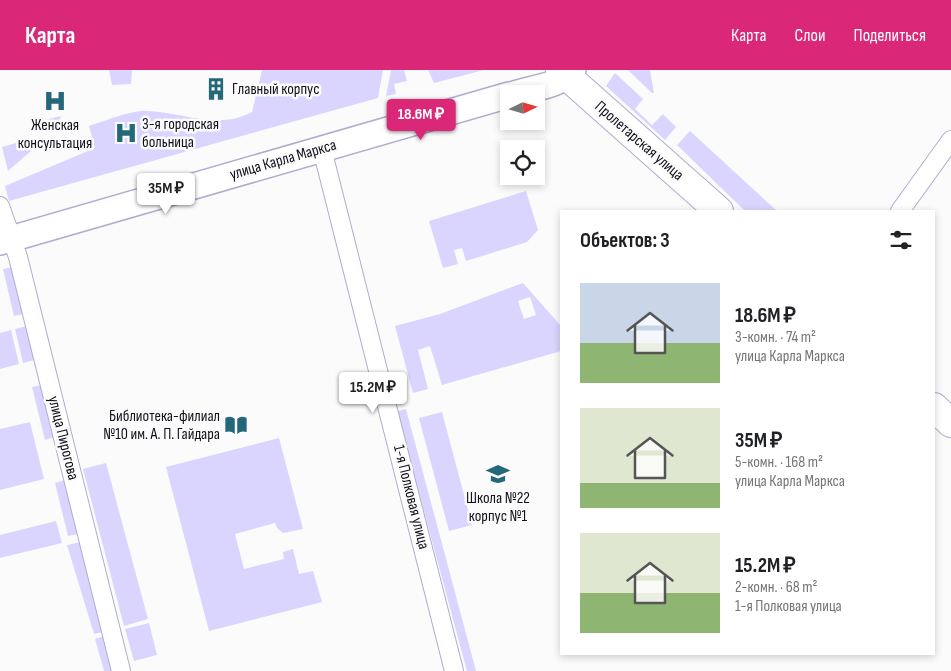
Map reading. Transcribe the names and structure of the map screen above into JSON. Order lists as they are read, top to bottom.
{
  "streets": {
    "main road": ["Пролетарская улица", "улица Карла Маркса"],
    "street": ["улица Пирогова", "1-я Полковая улица"]
  },
  "crossings": [
    ["улица Карла Маркса", "улица Пирогова"],
    ["улица Карла Маркса", "1-я Полковая улица"]
  ],
  "places": {
    "building": ["Главный корпус"],
    "hospital": ["Женская консультация", "3-я городская больница"],
    "library": ["Библиотека-филиал №10 им. А. П. Гайдара"],
    "school or university": ["Школа №22 корпус №1"]
  },
  "north": "right",
  "page": {
    "header": "Карта",
    "nav": ["Карта", "Слои", "Поделиться"],
    "price": ["18.6M ₽", "35M ₽", "15.2M ₽"],
    "heading": "Объектов: 3",
    "list": [
      {
        "name": "18.6M ₽",
        "note": "3-комн. · 74 m² · улица Карла Маркса"
      },
      {
        "name": "35M ₽",
        "note": "5-комн. · 168 m² · улица Карла Маркса"
      },
      {
        "name": "15.2M ₽",
        "note": "2-комн. · 68 m² · 1-я Полковая улица"
      }
    ]
  }
}
